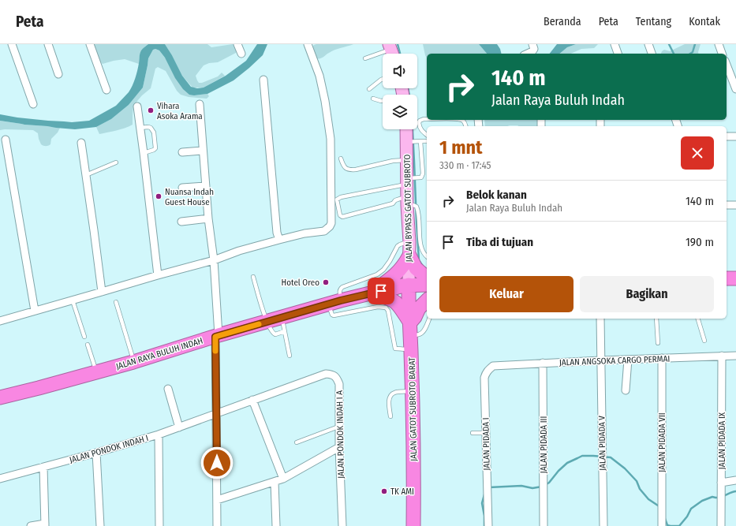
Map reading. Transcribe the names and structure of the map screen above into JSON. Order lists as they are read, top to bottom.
{
  "streets": {
    "highway": ["JALAN RAYA BULUH INDAH", "JALAN GATOT SUBROTO BARAT"],
    "main road": ["JALAN BYPASS GATOT SUBROTO"],
    "street": [
      "JALAN ANGSOKA CARGO PERMAI",
      "JALAN PONDOK INDAH I A",
      "JALAN PIDADA IX",
      "JALAN PIDADA VII",
      "JALAN PIDADA V",
      "JALAN PIDADA I",
      "JALAN PIDADA III",
      "JALAN PONDOK INDAH I"
    ]
  },
  "crossings": [
    ["JALAN BYPASS GATOT SUBROTO", "JALAN RAYA BULUH INDAH"],
    ["JALAN BYPASS GATOT SUBROTO", "JALAN GATOT SUBROTO BARAT"],
    ["JALAN RAYA BULUH INDAH", "JALAN GATOT SUBROTO BARAT"],
    ["JALAN ANGSOKA CARGO PERMAI", "JALAN PIDADA IX"],
    ["JALAN ANGSOKA CARGO PERMAI", "JALAN PIDADA VII"],
    ["JALAN ANGSOKA CARGO PERMAI", "JALAN PIDADA V"],
    ["JALAN ANGSOKA CARGO PERMAI", "JALAN PIDADA I"],
    ["JALAN ANGSOKA CARGO PERMAI", "JALAN PIDADA III"],
    ["JALAN PONDOK INDAH I A", "JALAN PONDOK INDAH I"]
  ],
  "places": [
    "Vihara Asoka Arama",
    "Nuansa Indah Guest House",
    "Hotel Oreo",
    "TK AMI"
  ],
  "page": {
    "header": "Peta",
    "nav": [
      "Beranda",
      "Peta",
      "Tentang",
      "Kontak"
    ],
    "turn": ["140 m", "Jalan Raya Buluh Indah"],
    "heading": ["1 mnt", "330 m · 17:45"],
    "list": [
      {
        "name": "Belok kanan",
        "note": "Jalan Raya Buluh Indah",
        "value": "140 m"
      },
      {
        "name": "Tiba di tujuan",
        "value": "190 m"
      }
    ],
    "buttons": ["Keluar", "Bagikan"]
  }
}
